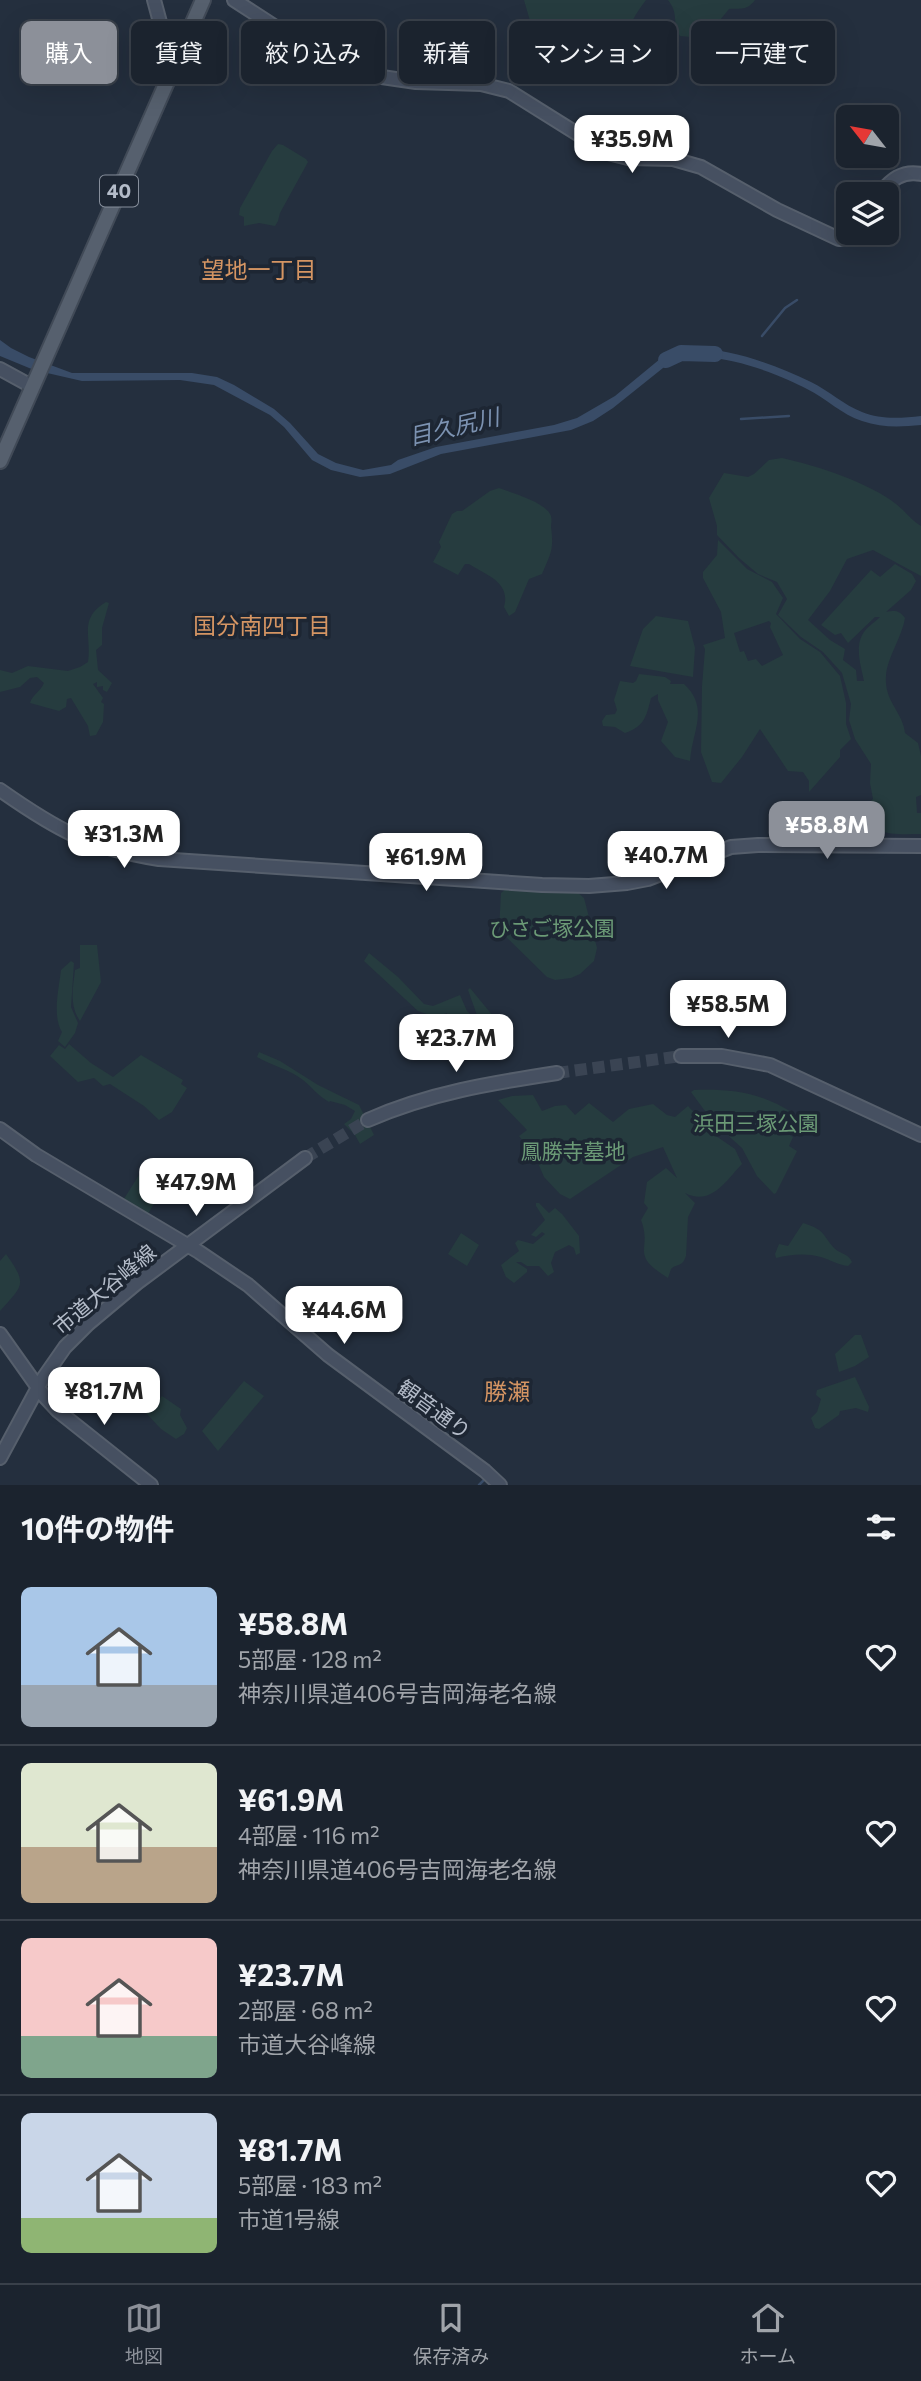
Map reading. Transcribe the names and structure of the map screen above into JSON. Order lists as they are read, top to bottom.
{
  "streets": {
    "main road": ["40"],
    "street": ["市道大谷峰線", "観音通り"]
  },
  "crossings": [
    ["市道大谷峰線", "観音通り"]
  ],
  "districts": ["望地一丁目", "国分南四丁目", "勝瀬"],
  "water": ["目久尻川"],
  "parks": ["ひさご塚公園", "浜田三塚公園", "鳳勝寺墓地"],
  "north": "top left",
  "page": {
    "chip": [
      "購入",
      "賃貸",
      "絞り込み",
      "新着",
      "マンション",
      "一戸建て"
    ],
    "price": [
      "¥35.9M",
      "¥58.8M",
      "¥31.3M",
      "¥40.7M",
      "¥61.9M",
      "¥58.5M",
      "¥23.7M",
      "¥47.9M",
      "¥44.6M",
      "¥81.7M"
    ],
    "heading": "10件の物件",
    "list": [
      {
        "name": "¥58.8M",
        "note": "5部屋 · 128 m² · 神奈川県道406号吉岡海老名線"
      },
      {
        "name": "¥61.9M",
        "note": "4部屋 · 116 m² · 神奈川県道406号吉岡海老名線"
      },
      {
        "name": "¥23.7M",
        "note": "2部屋 · 68 m² · 市道大谷峰線"
      },
      {
        "name": "¥81.7M",
        "note": "5部屋 · 183 m² · 市道1号線"
      }
    ],
    "tabs": ["地図", "保存済み", "ホーム"]
  }
}
